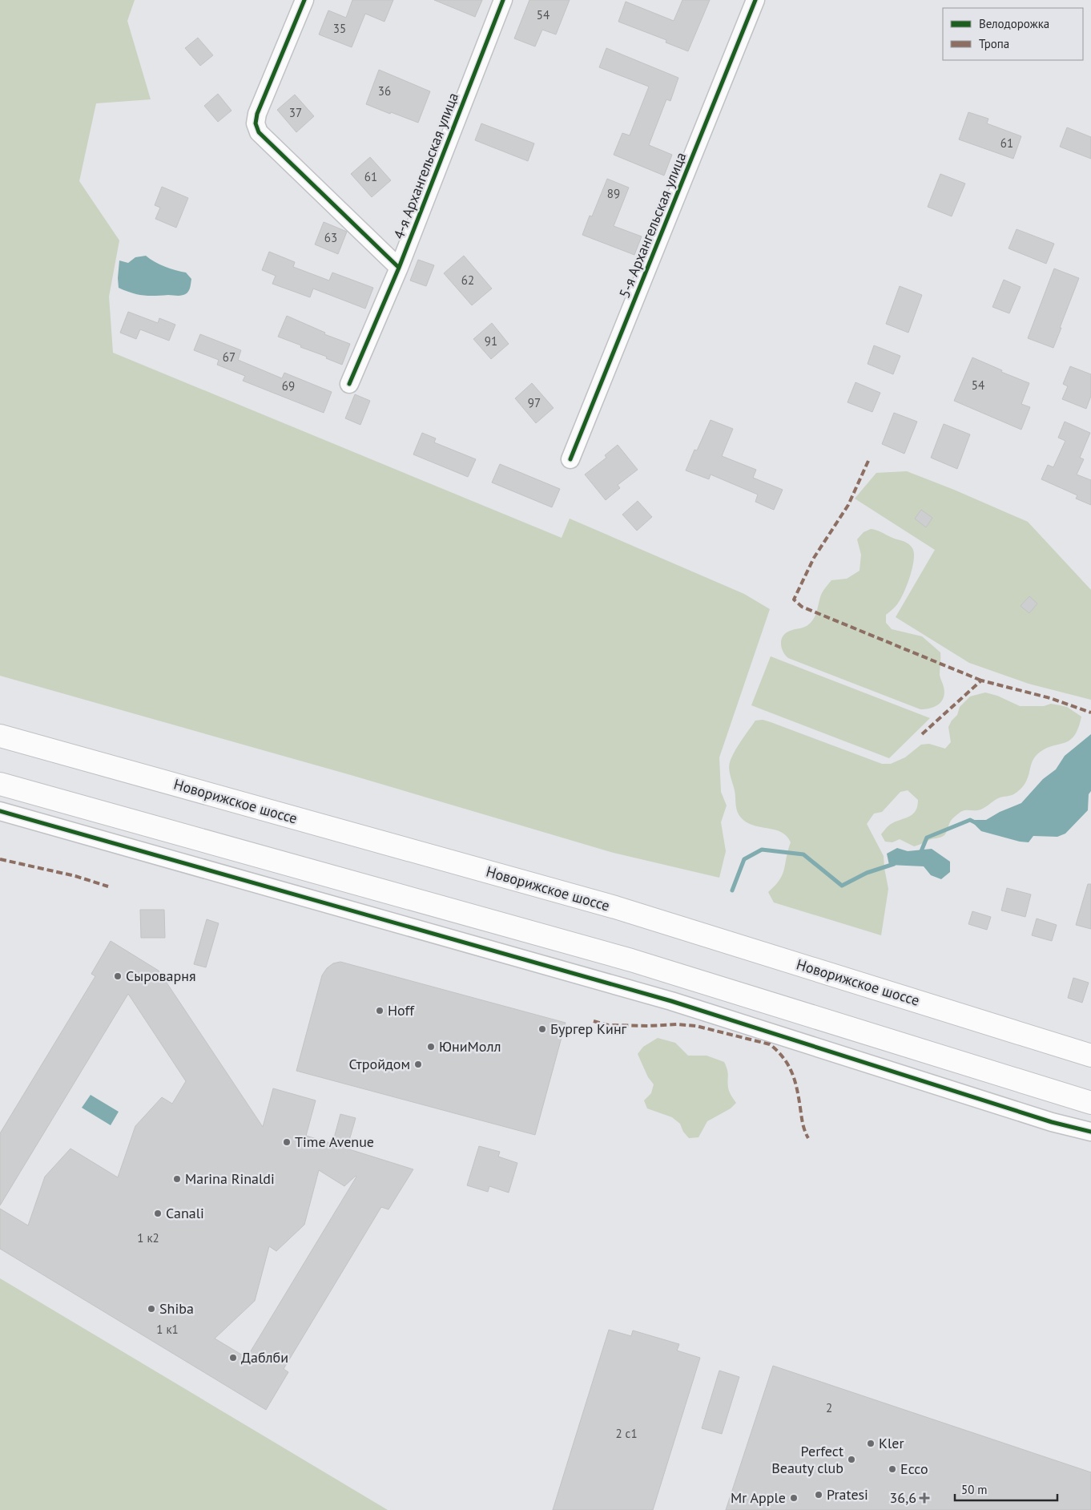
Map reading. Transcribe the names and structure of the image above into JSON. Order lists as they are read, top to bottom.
{
  "streets": {
    "highway": ["Новорижское шоссе"],
    "street": ["4-я Архангельская улица", "5-я Архангельская улица"]
  },
  "places": {
    "other": [
      "Сыроварня",
      "Hoff",
      "Бургер Кинг",
      "ЮниМолл",
      "Стройдом",
      "Time Avenue",
      "Marina Rinaldi",
      "Canali",
      "Shiba",
      "Даблби",
      "Kler",
      "Perfect Beauty club",
      "Ecco",
      "Pratesi",
      "Mr Apple"
    ],
    "health": ["36,6"]
  },
  "house_numbers": [
    "54",
    "35",
    "36",
    "37",
    "61",
    "61",
    "89",
    "63",
    "62",
    "91",
    "67",
    "54",
    "69",
    "97",
    "1 к2",
    "1 к1",
    "2",
    "2 с1"
  ],
  "legend": ["Велодорожка", "Тропа"],
  "scale_bar": "50 m"
}
